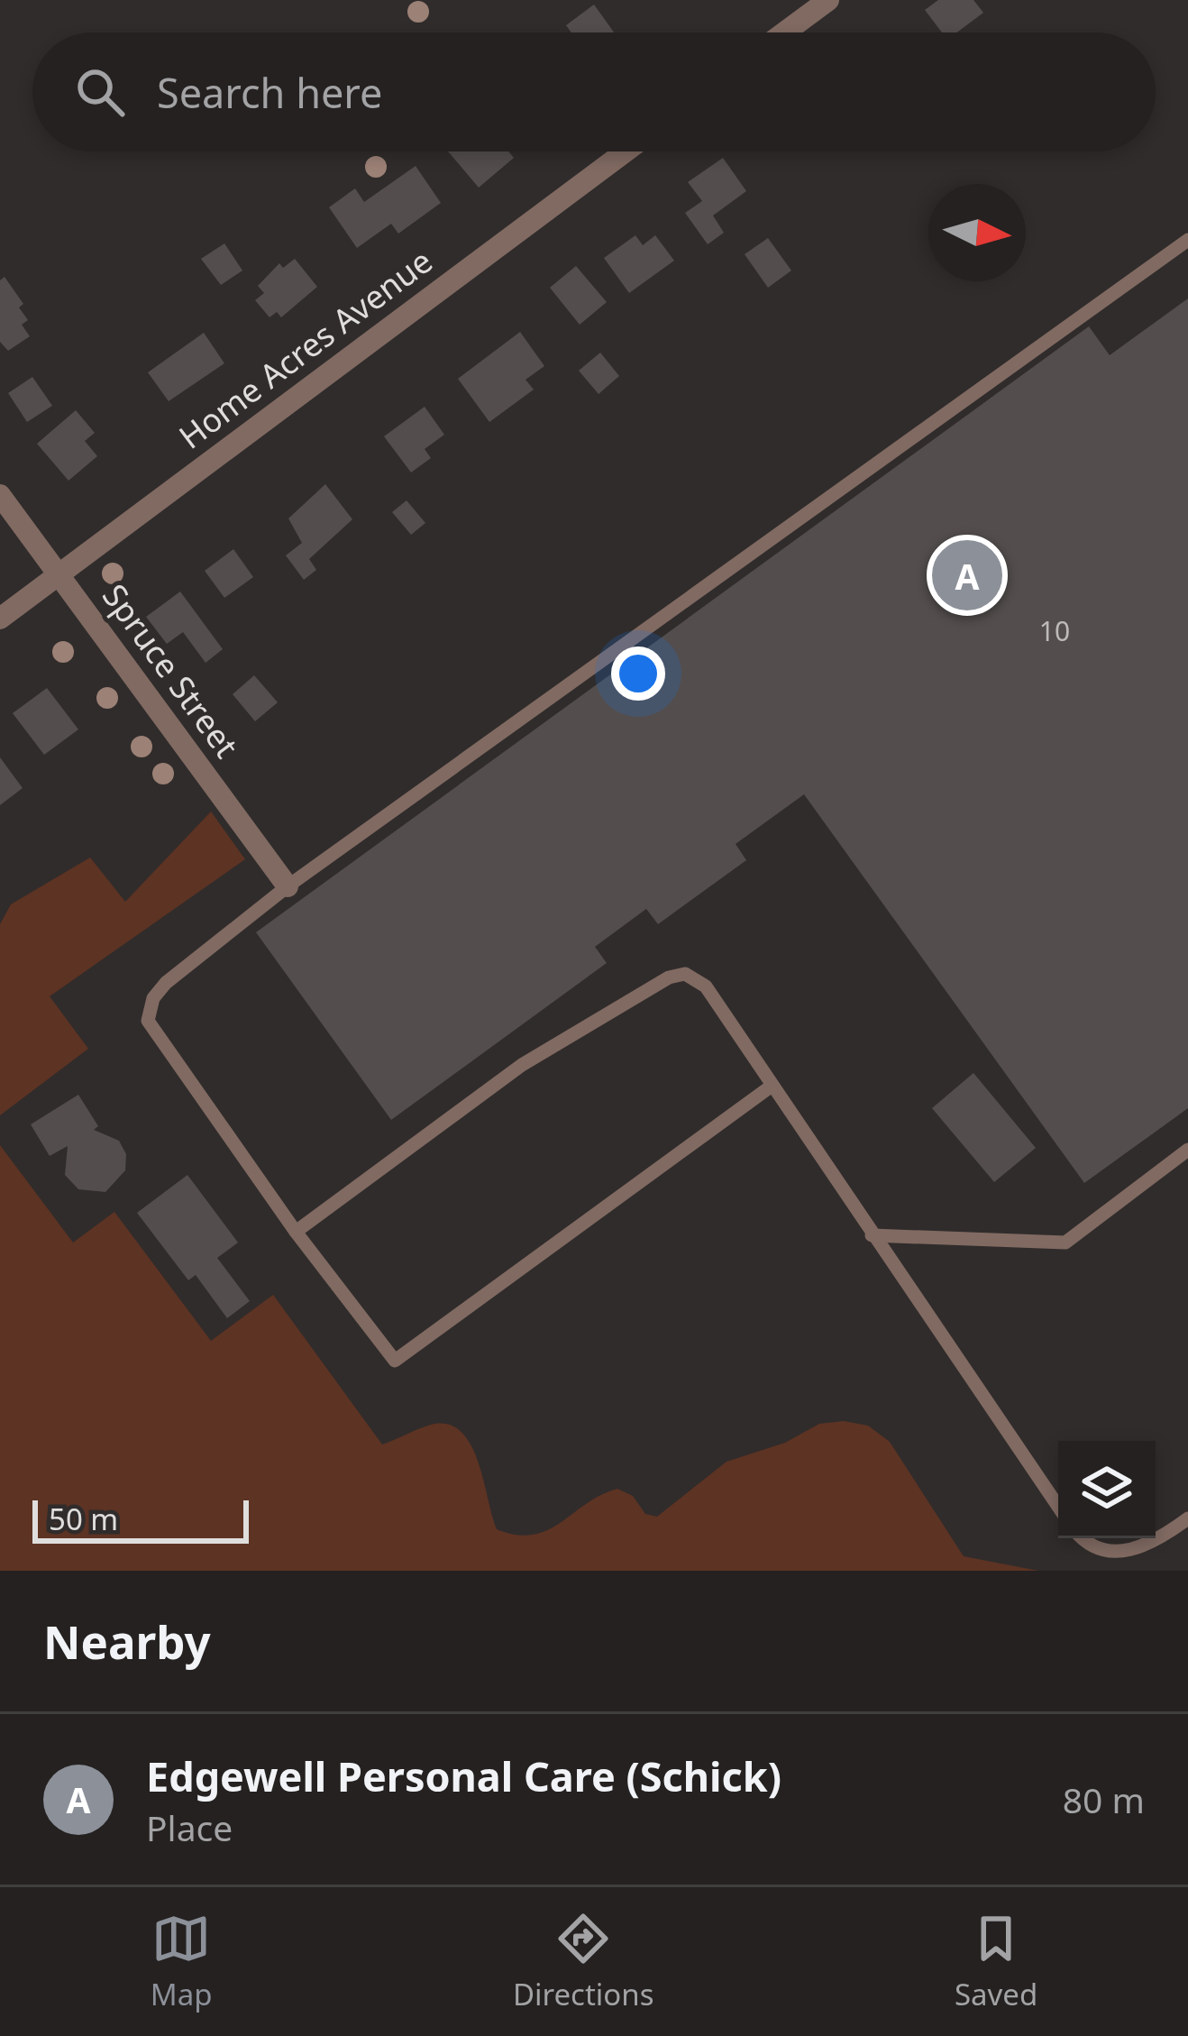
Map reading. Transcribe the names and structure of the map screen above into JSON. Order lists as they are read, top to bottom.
{
  "streets": {
    "street": ["Home Acres Avenue", "Spruce Street"]
  },
  "crossings": [
    ["Home Acres Avenue", "Spruce Street"]
  ],
  "house_numbers": ["10"],
  "scale_bar": "50 m",
  "north": "right",
  "page": {
    "search": "Search here",
    "pins": "A",
    "scale": "50 m",
    "heading": "Nearby",
    "list": [
      {
        "mark": "A",
        "name": "Edgewell Personal Care (Schick)",
        "note": "Place",
        "value": "80 m"
      }
    ],
    "nav": ["Map", "Directions", "Saved"]
  }
}
